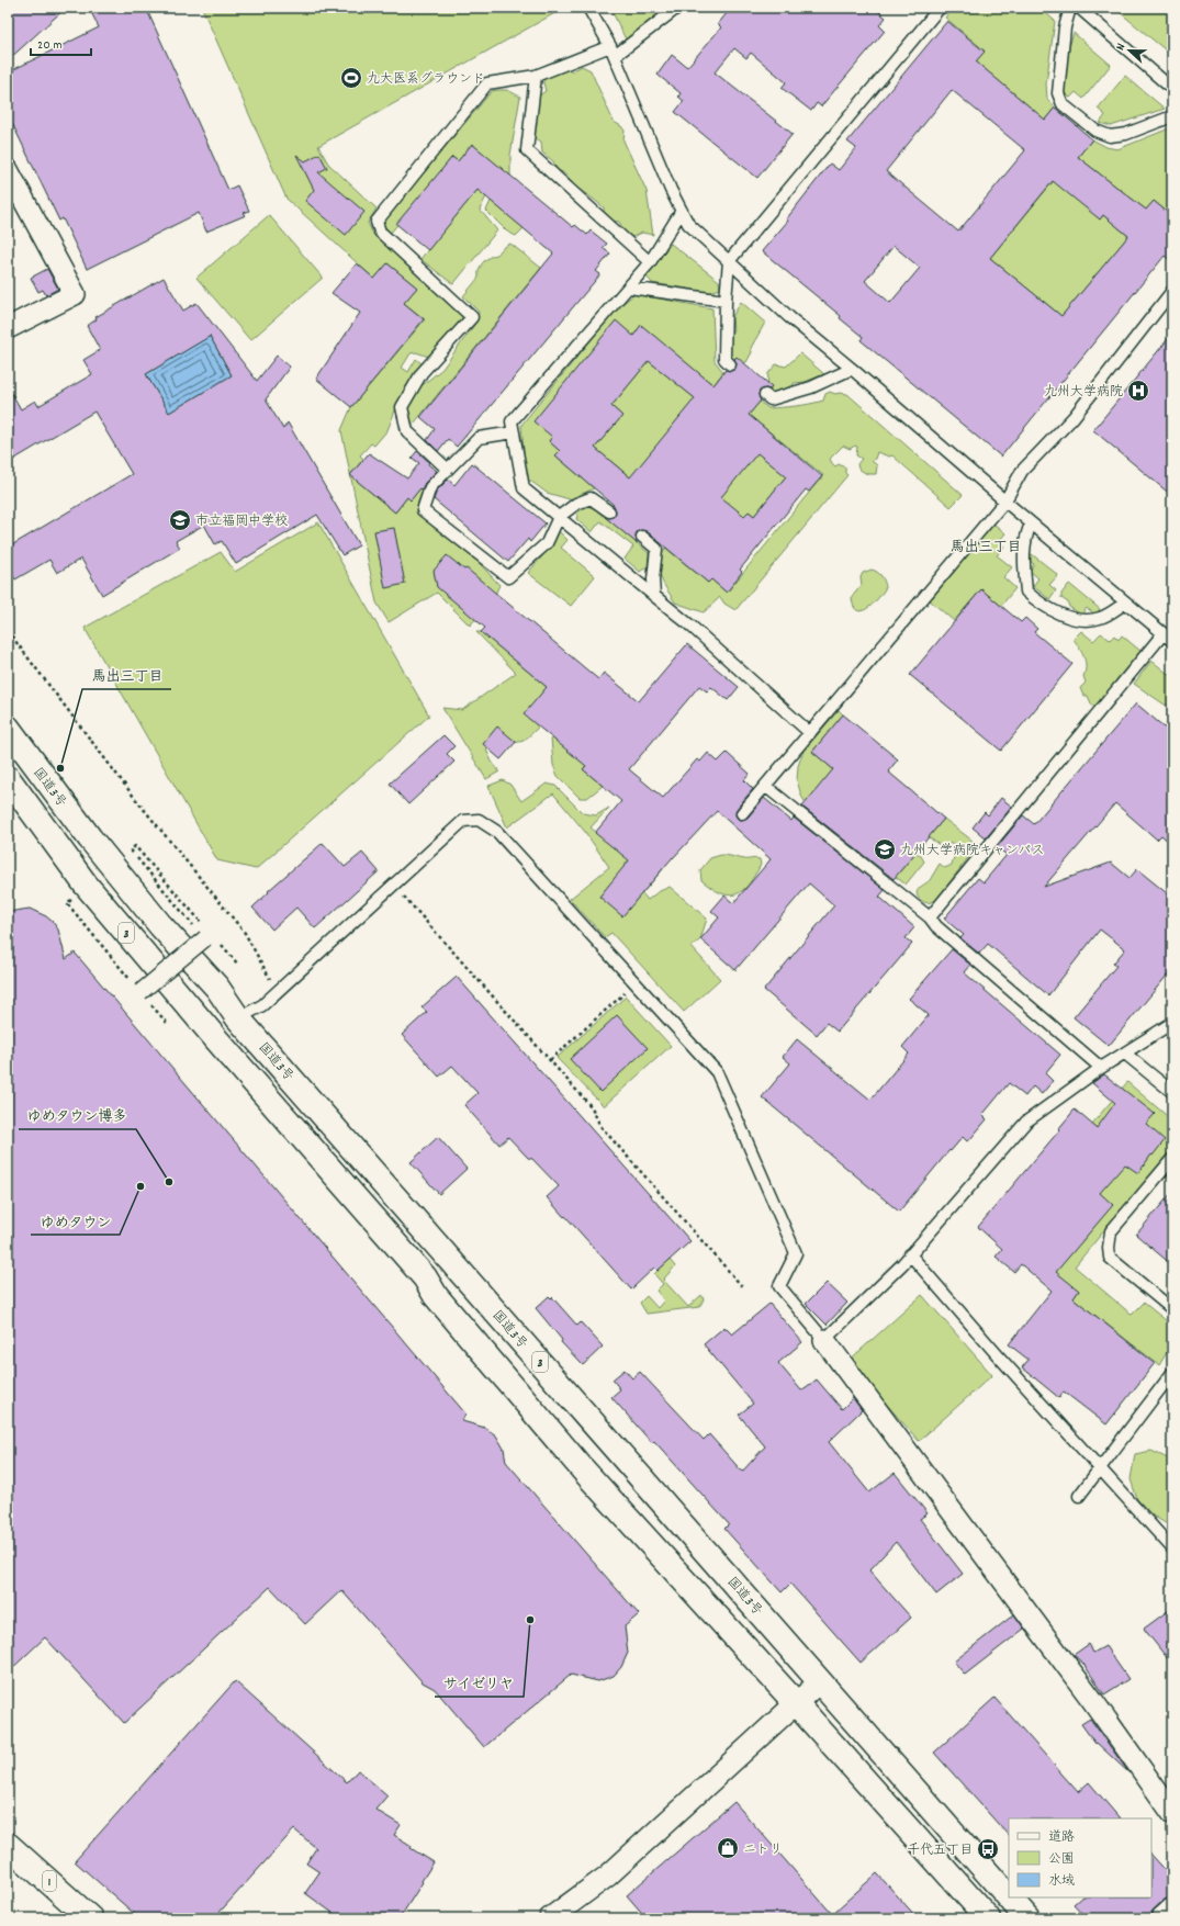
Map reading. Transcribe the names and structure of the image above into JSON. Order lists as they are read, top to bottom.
{
  "streets": {
    "highway": ["国道3号", "3", "1"]
  },
  "districts": ["馬出三丁目"],
  "places": {
    "sports": ["九大医系グラウンド"],
    "hospital": ["九州大学病院"],
    "school or university": ["市立福岡中学校", "九州大学病院キャンパス"],
    "other": [
      "馬出三丁目",
      "ゆめタウン博多",
      "ゆめタウン",
      "サイゼリヤ"
    ],
    "shop": ["ニトリ"],
    "bus stop": ["千代五丁目"]
  },
  "legend": ["道路", "公園", "水域"],
  "scale_bar": "20 m",
  "north": "left"
}
